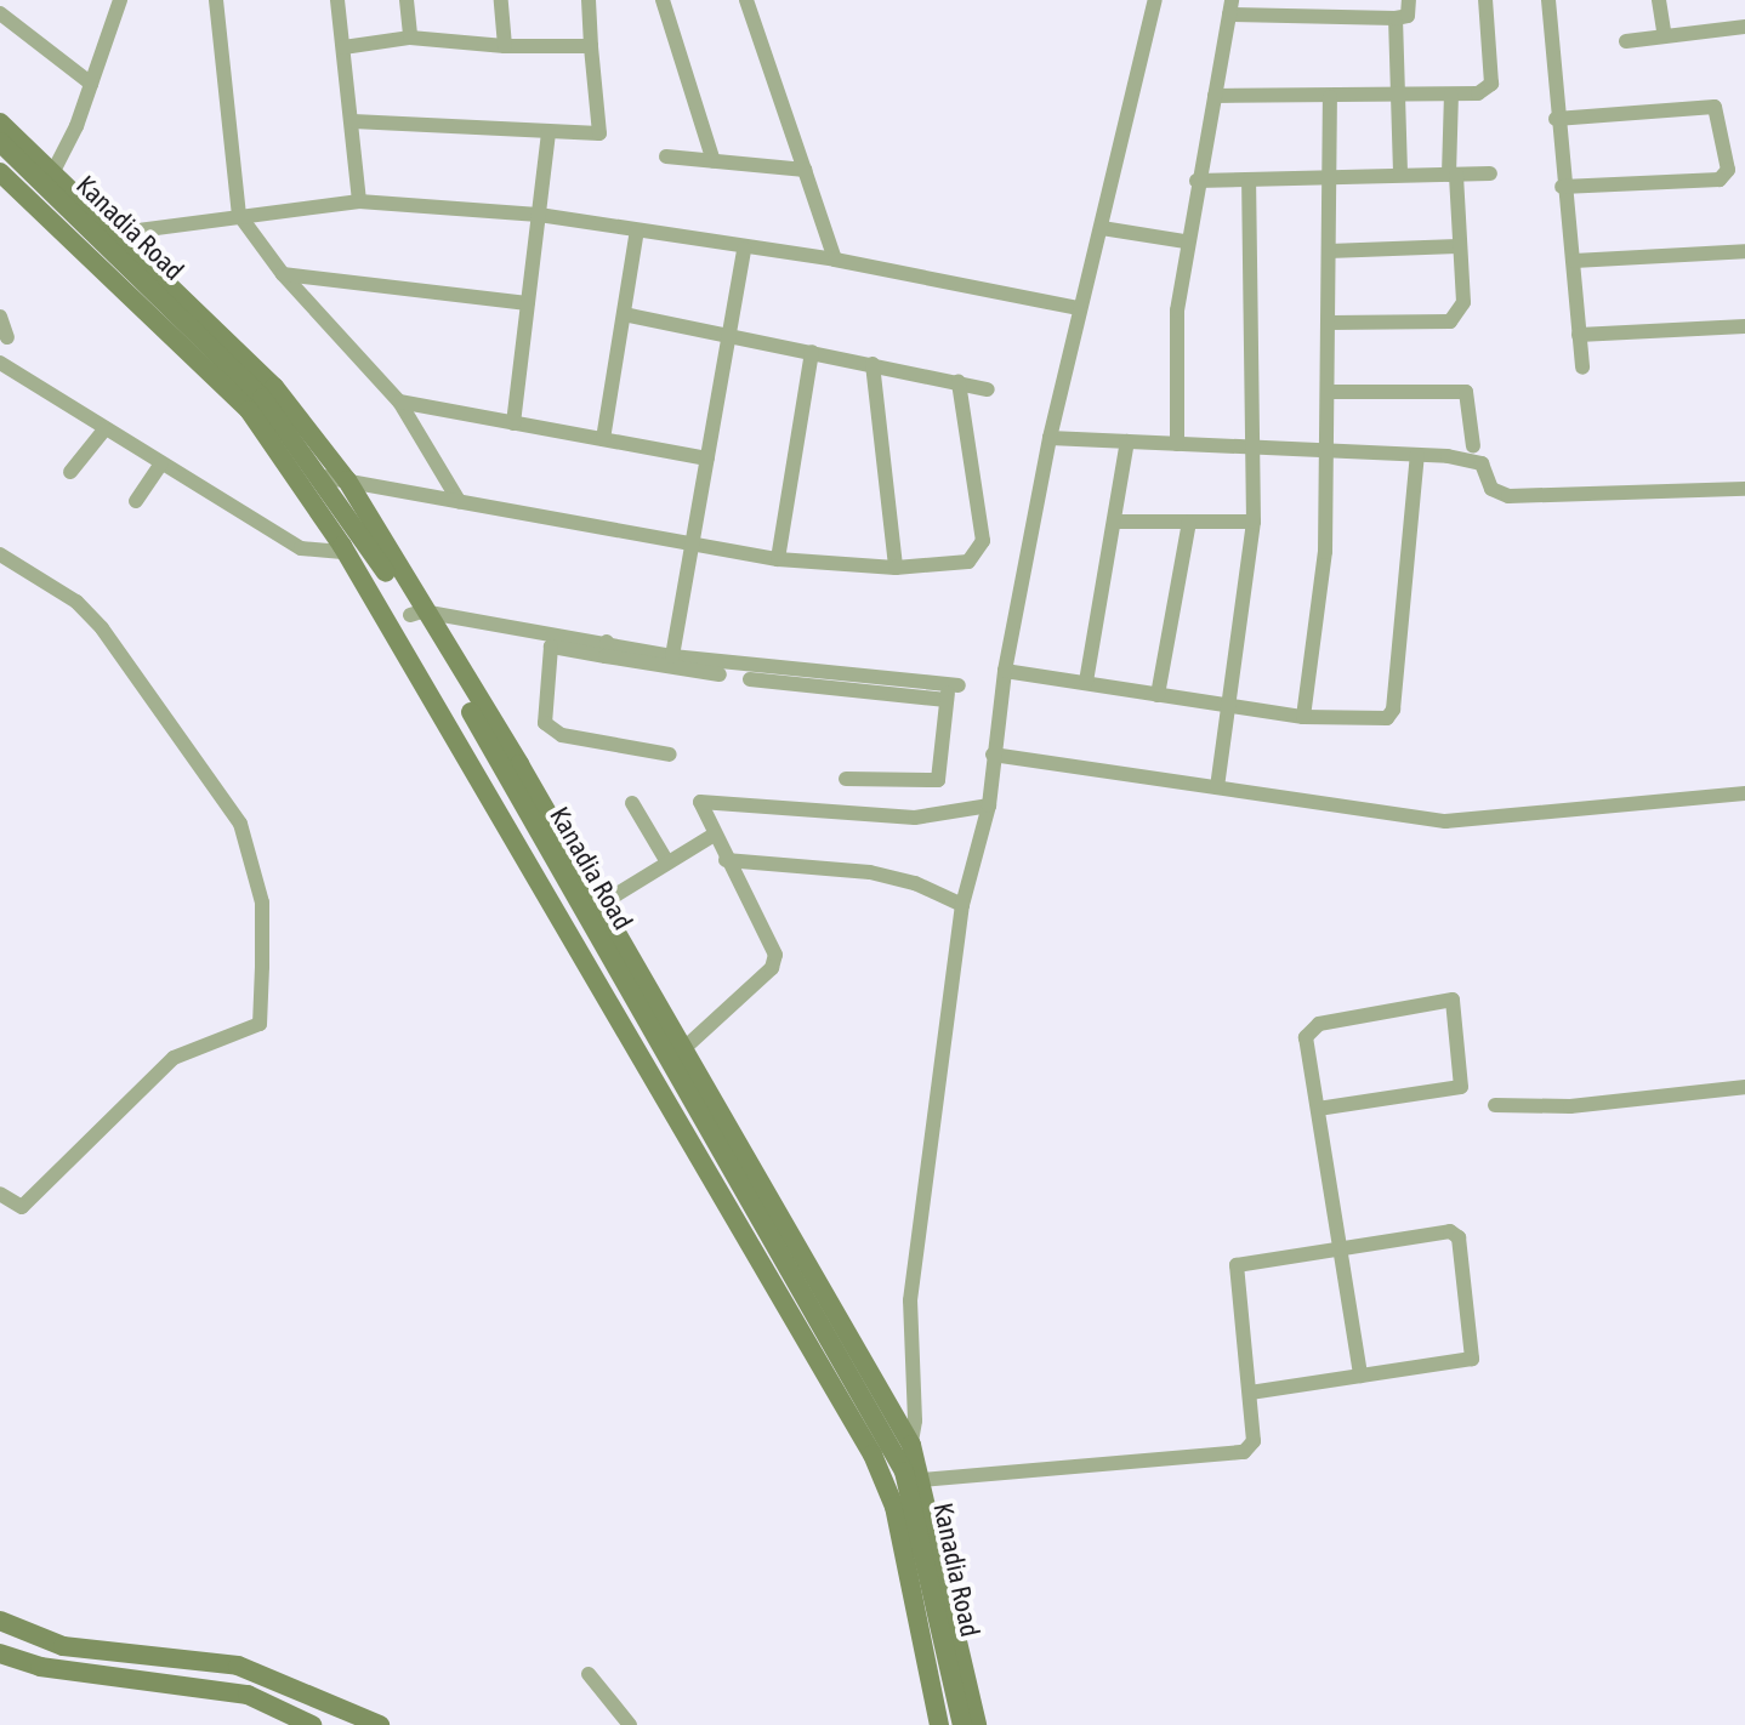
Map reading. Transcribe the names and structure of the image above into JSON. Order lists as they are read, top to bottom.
{
  "streets": {
    "main road": ["Kanadia Road"]
  }
}
